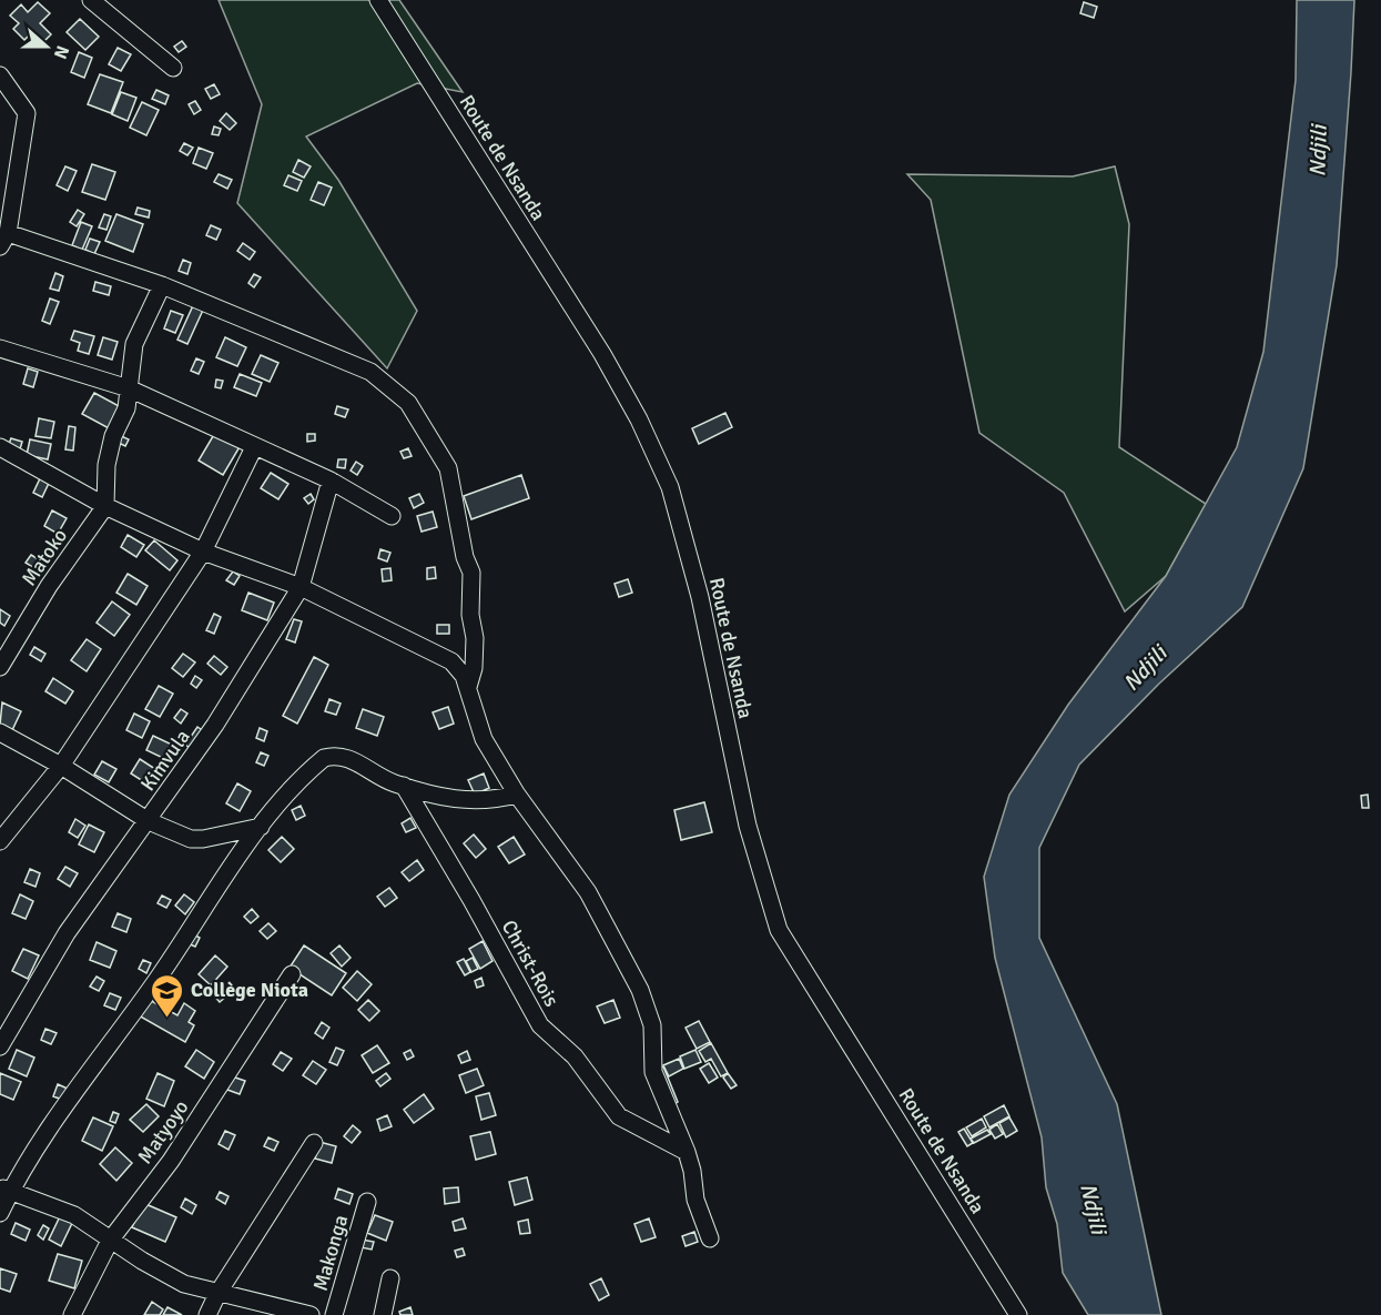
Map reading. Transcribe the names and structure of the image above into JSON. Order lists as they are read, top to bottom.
{
  "streets": {
    "street": [
      "Route de Nsanda",
      "Matoko",
      "Kimvula",
      "Christ-Rois",
      "Matyoyo",
      "Makonga"
    ]
  },
  "water": ["Ndjili"],
  "places": {
    "school or university": ["Collège Niota"]
  },
  "north": "right"
}
